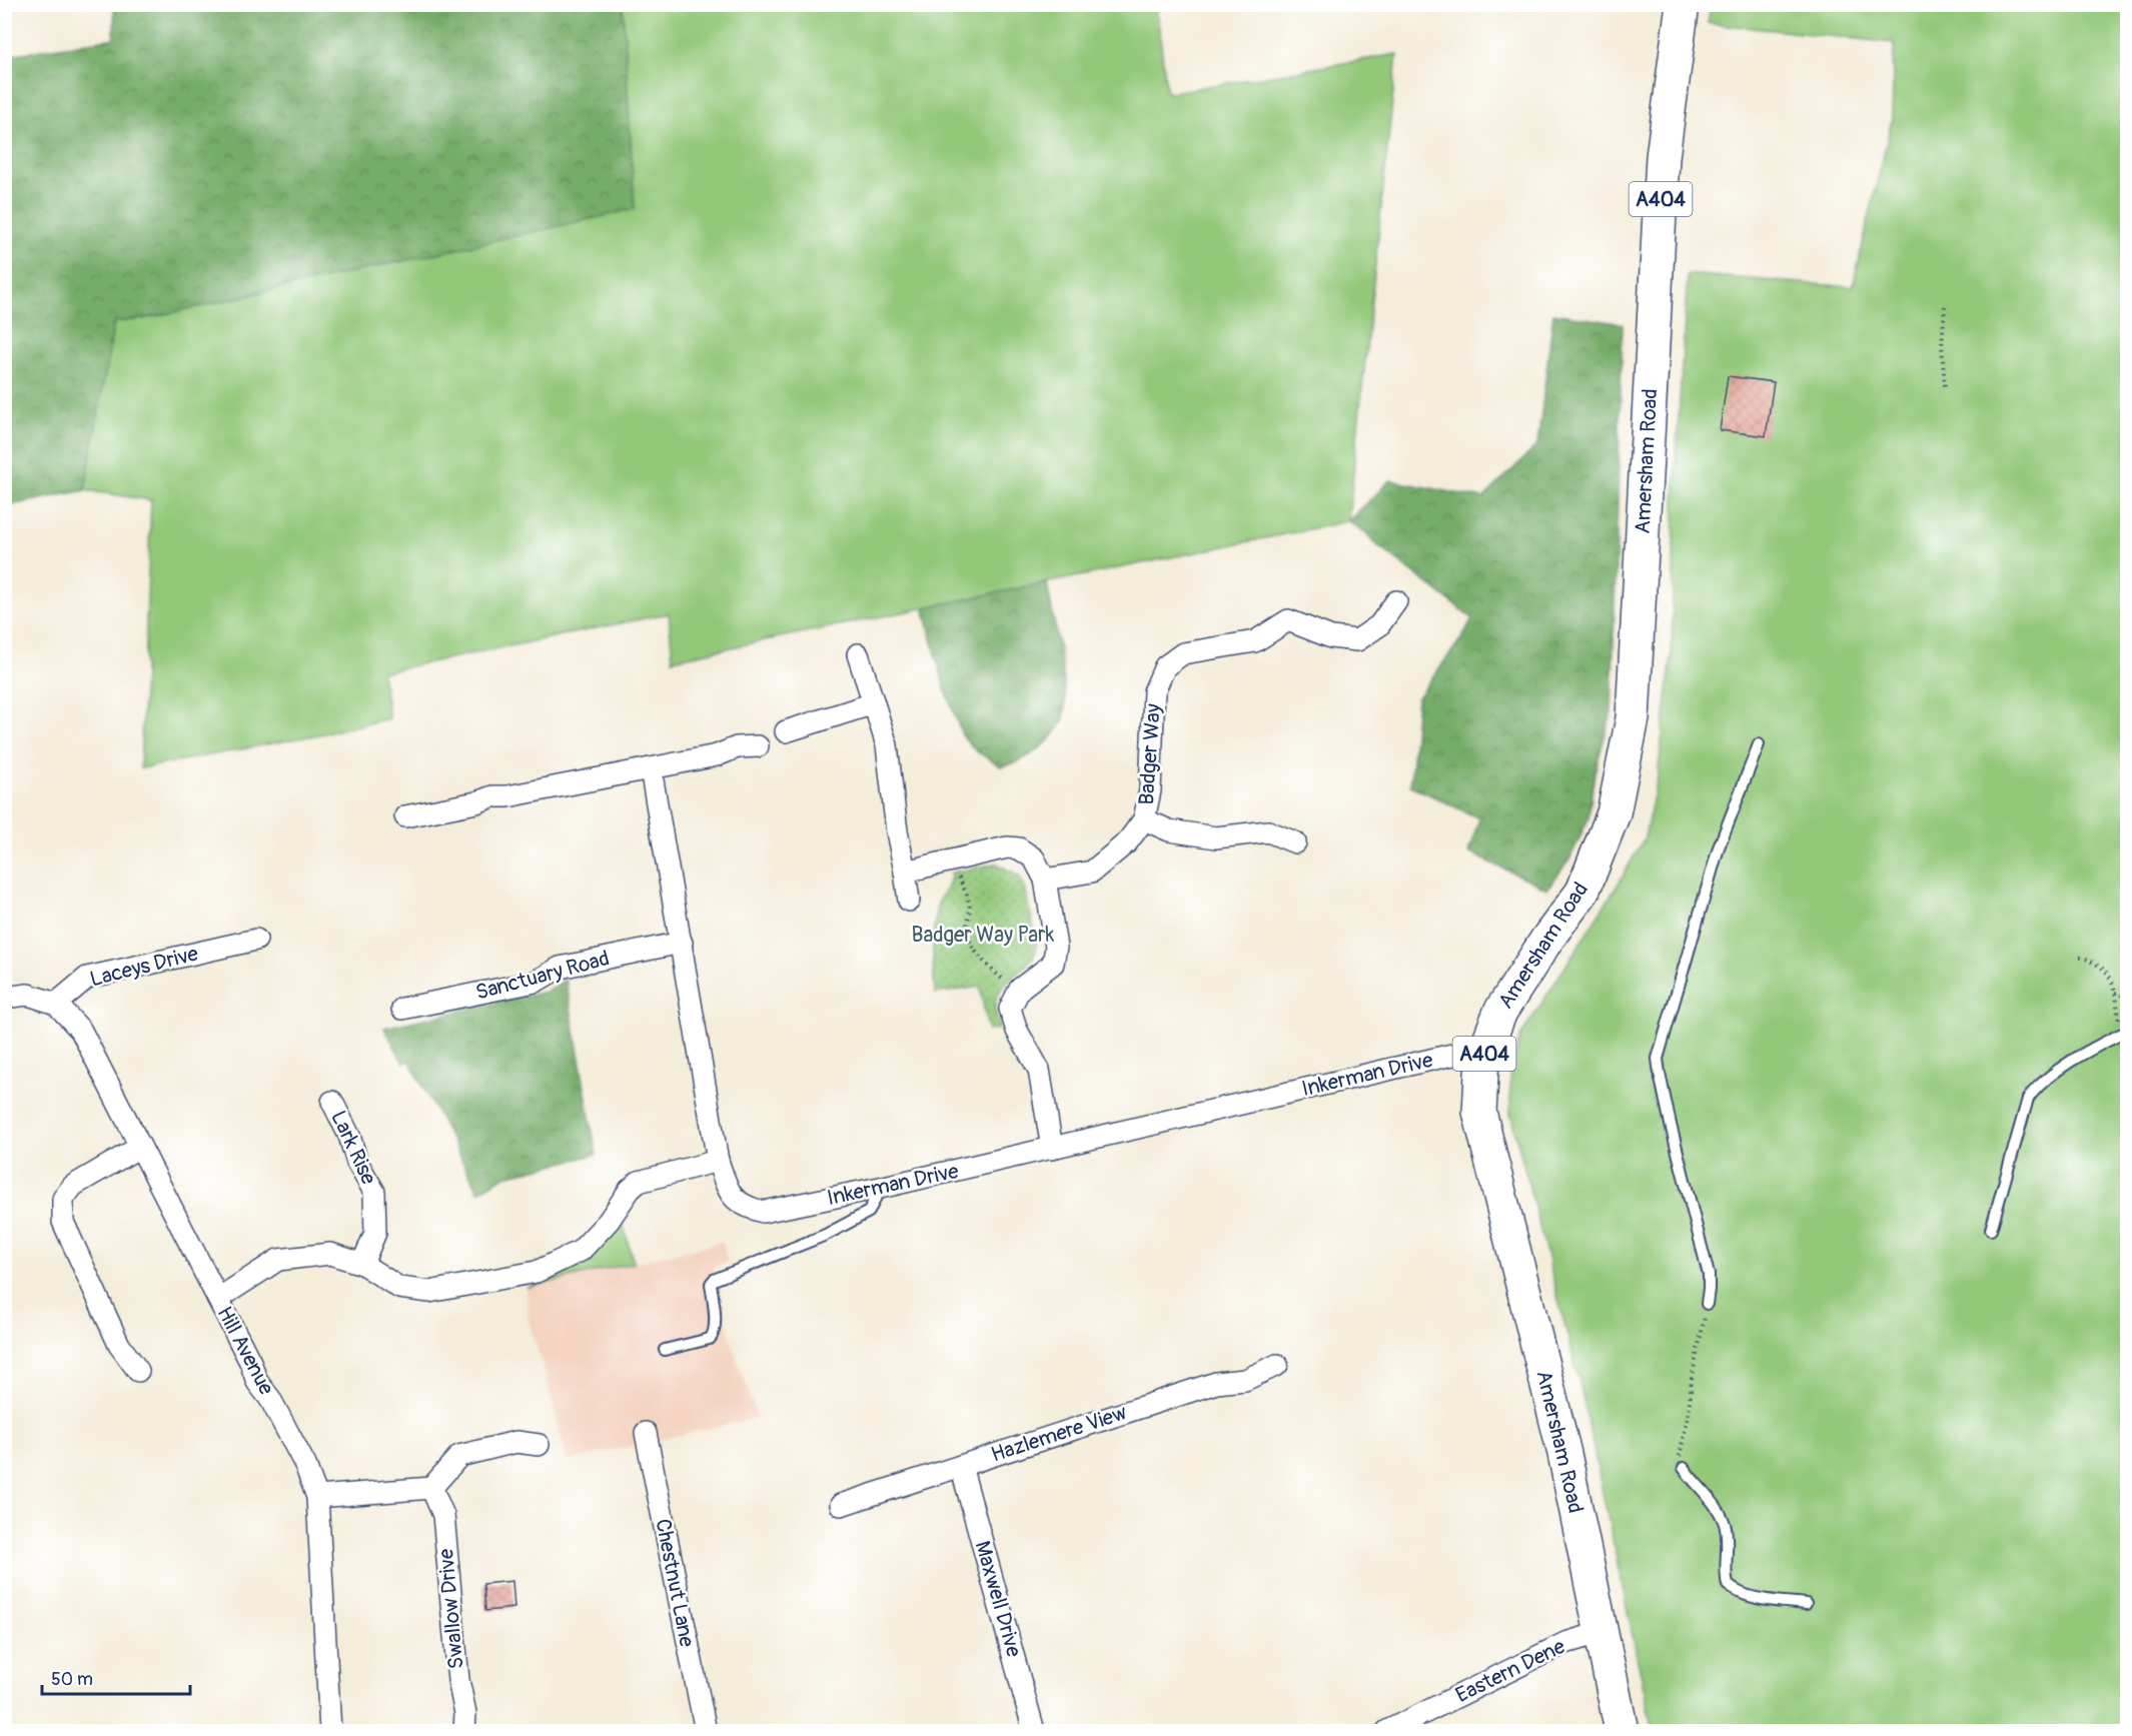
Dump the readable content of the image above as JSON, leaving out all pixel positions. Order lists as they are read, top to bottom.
{
  "streets": {
    "main road": ["A404", "Amersham Road"],
    "street": [
      "Badger Way",
      "Laceys Drive",
      "Sanctuary Road",
      "Inkerman Drive",
      "Lark Rise",
      "Hill Avenue",
      "Hazlemere View",
      "Chestnut Lane",
      "Maxwell Drive",
      "Swallow Drive",
      "Eastern Dene"
    ]
  },
  "crossings": [
    ["Amersham Road", "Inkerman Drive"],
    ["Amersham Road", "Eastern Dene"],
    ["Laceys Drive", "Hill Avenue"],
    ["Sanctuary Road", "Inkerman Drive"],
    ["Hazlemere View", "Maxwell Drive"]
  ],
  "parks": ["Badger Way Park"],
  "scale_bar": "50 m"
}
